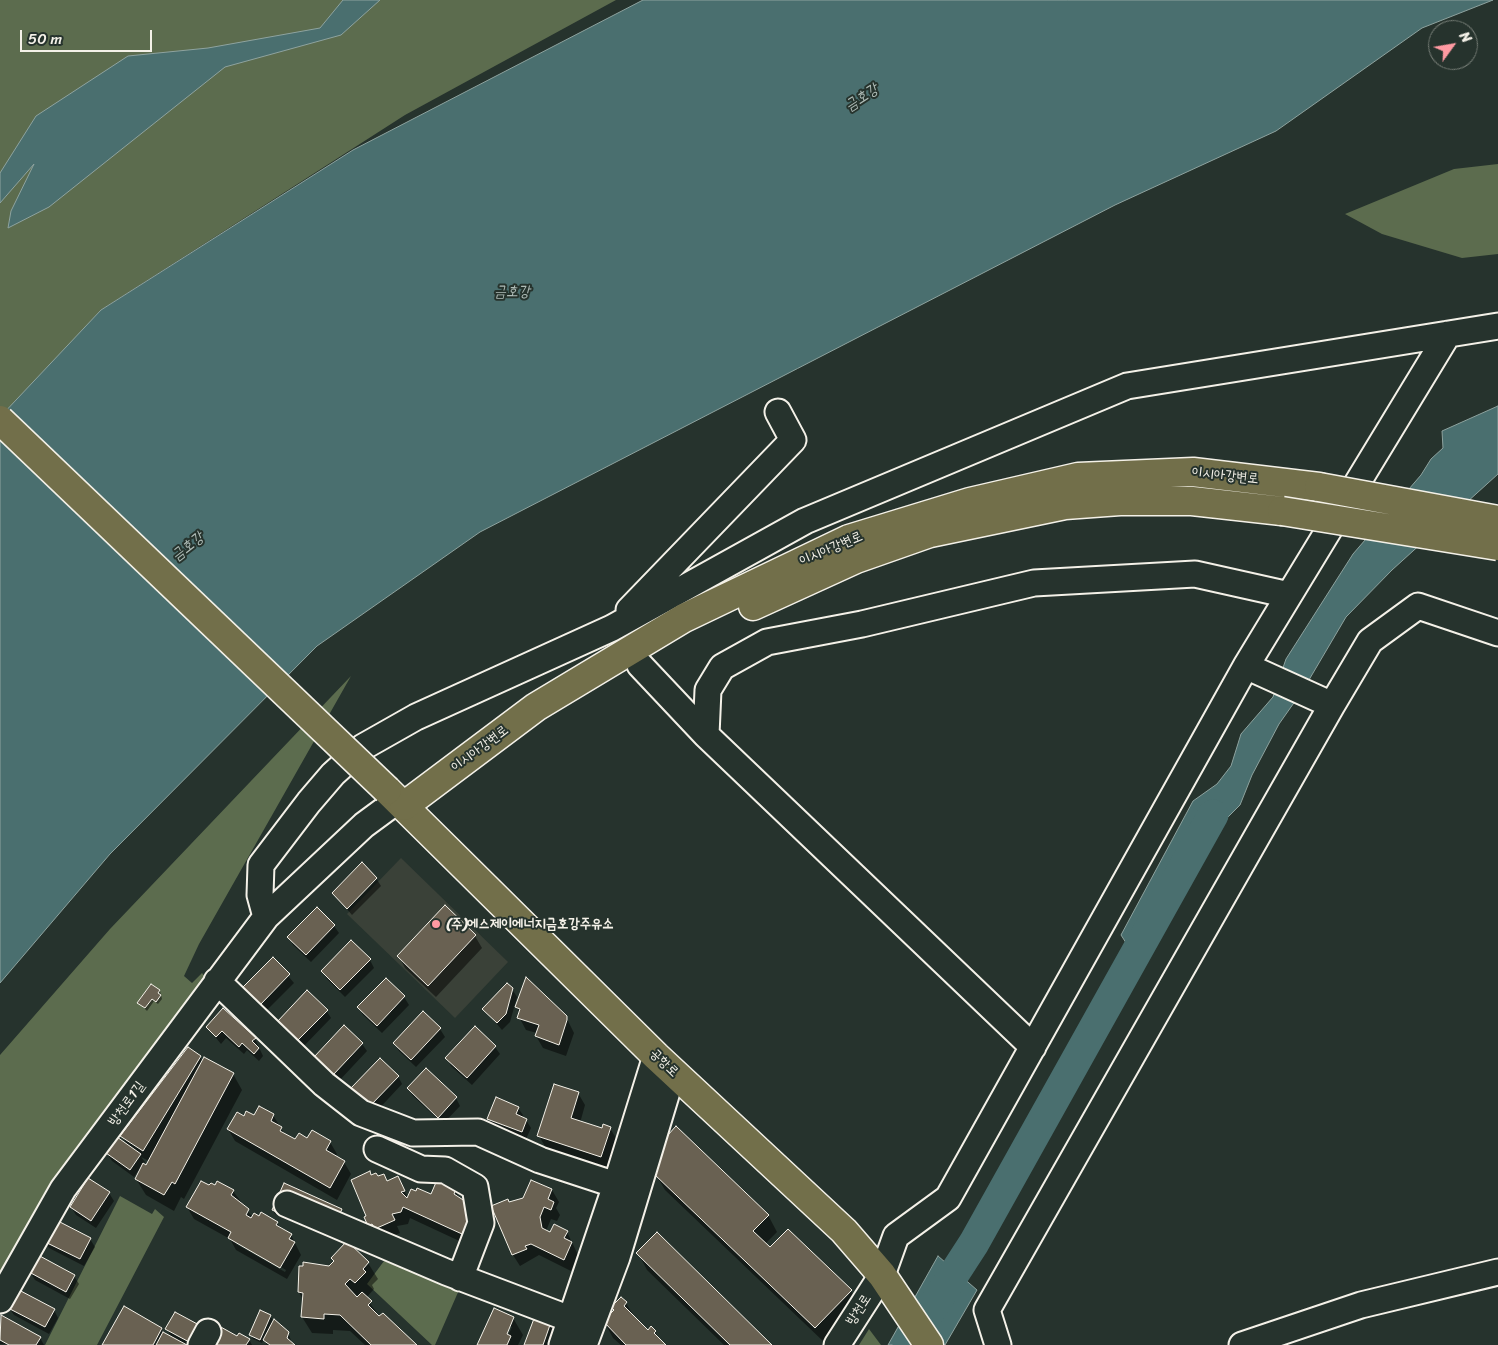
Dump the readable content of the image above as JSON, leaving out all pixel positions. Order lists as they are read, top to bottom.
{
  "streets": {
    "main road": ["이시아강변로", "공항로"],
    "street": ["방천로1길", "방천로"]
  },
  "crossings": [
    ["이시아강변로", "공항로"],
    ["이시아강변로", "방천로1길"],
    ["공항로", "방천로1길"],
    ["공항로", "방천로"]
  ],
  "water": ["금호강"],
  "places": ["(주)에스제이에너지금호강주유소"],
  "scale_bar": "50 m",
  "north": "top right"
}
